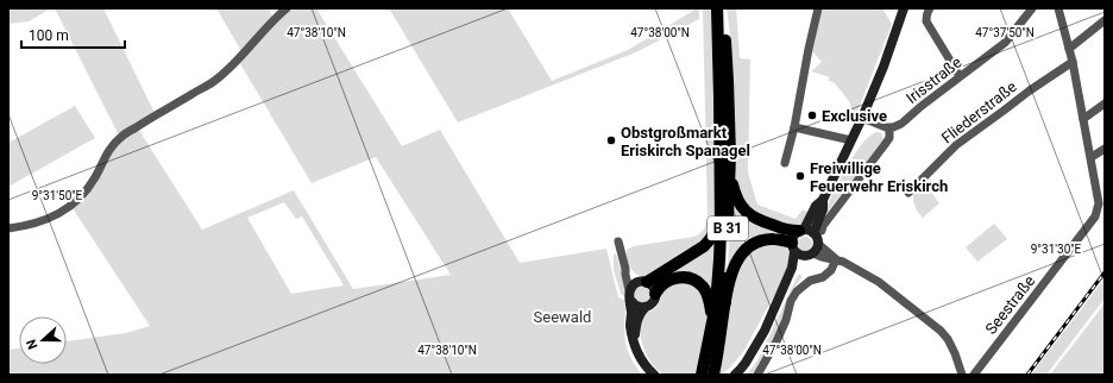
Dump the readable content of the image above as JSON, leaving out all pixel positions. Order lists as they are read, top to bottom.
{
  "streets": {
    "main road": ["B 31"],
    "street": ["Irisstraße", "Fliederstraße", "Seestraße"]
  },
  "crossings": [
    ["Fliederstraße", "Seestraße"]
  ],
  "parks": ["Seewald"],
  "places": ["Exclusive", "Obstgroßmarkt Eriskirch Spanagel", "Freiwillige Feuerwehr Eriskirch"],
  "scale_bar": "100 m",
  "north": "left",
  "coordinates": [
    "47°38'10\"N",
    "47°38'00\"N",
    "47°37'50\"N",
    "9°31'50\"E",
    "9°31'30\"E"
  ]
}
